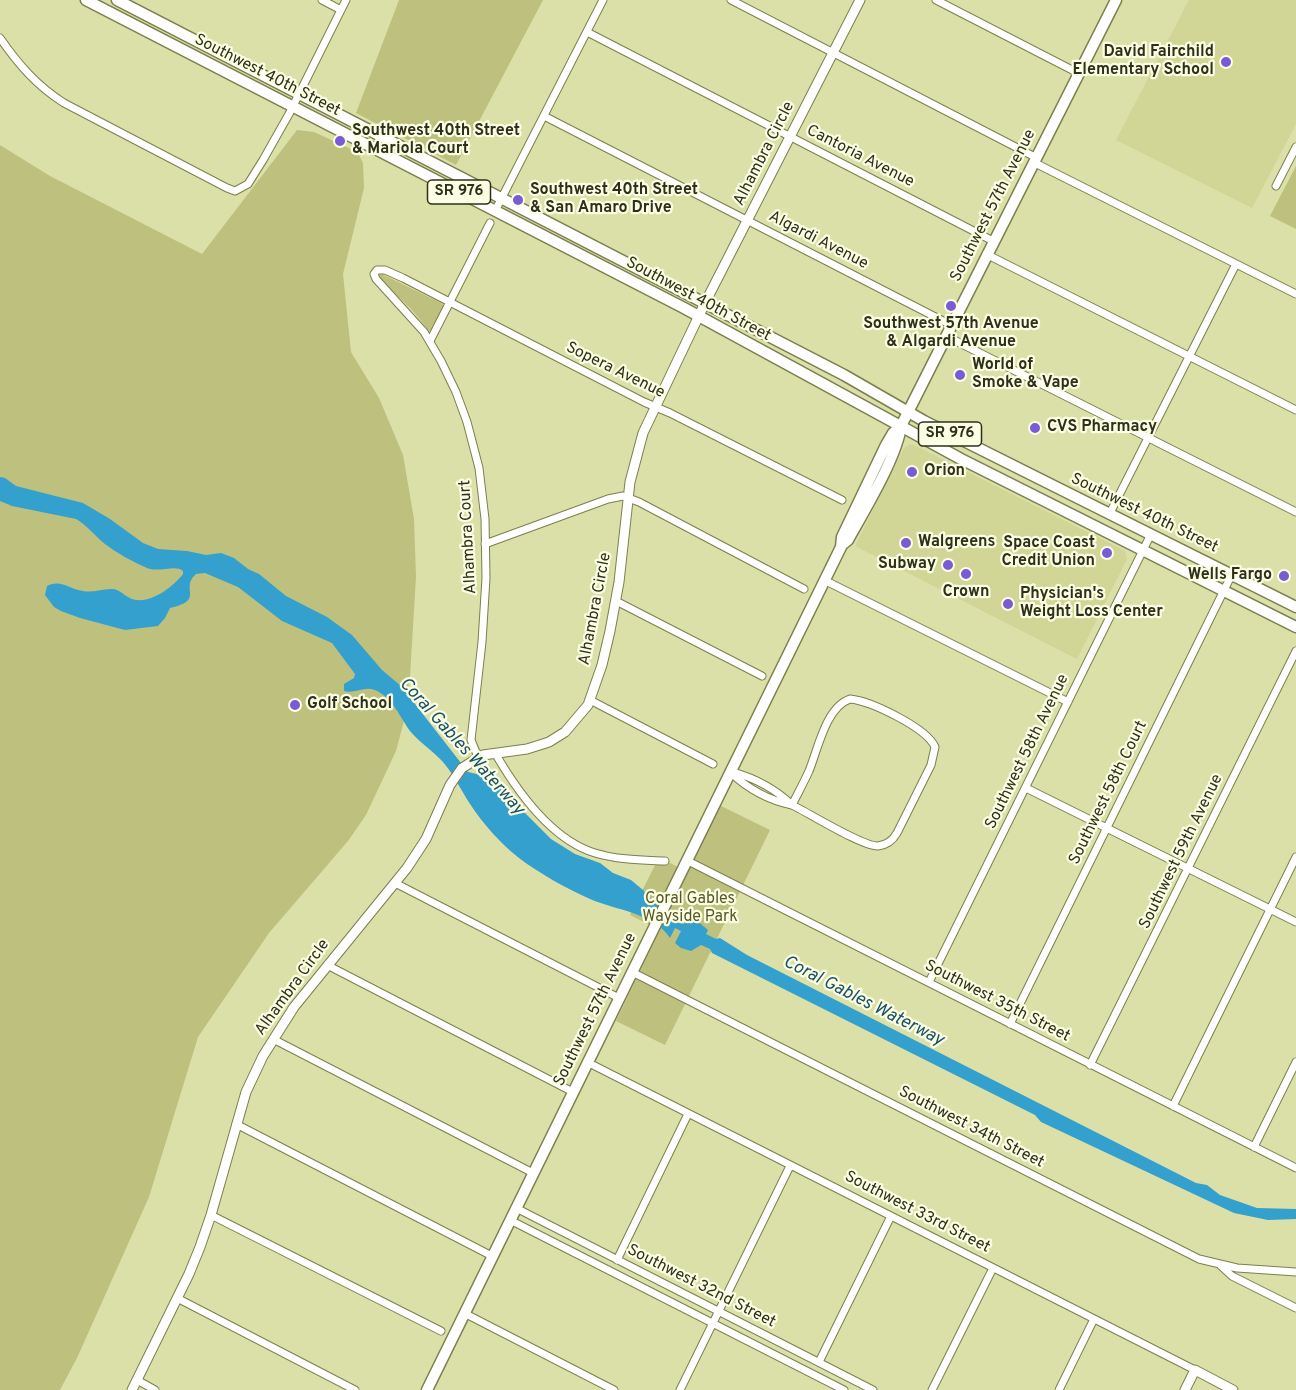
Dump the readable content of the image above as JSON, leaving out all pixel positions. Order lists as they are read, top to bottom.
{
  "streets": {
    "main road": ["Southwest 40th Street", "SR 976", "Southwest 57th Avenue"],
    "street": [
      "Alhambra Circle",
      "Cantoria Avenue",
      "Algardi Avenue",
      "Sopera Avenue",
      "Alhambra Court",
      "Southwest 58th Avenue",
      "Southwest 58th Court",
      "Southwest 59th Avenue",
      "Southwest 35th Street",
      "Southwest 34th Street",
      "Southwest 33rd Street",
      "Southwest 32nd Street"
    ]
  },
  "crossings": [
    ["Southwest 40th Street", "Alhambra Circle"],
    ["Southwest 40th Street", "Southwest 57th Avenue"],
    ["Southwest 40th Street", "Southwest 58th Avenue"],
    ["Southwest 40th Street", "Southwest 58th Court"],
    ["Alhambra Circle", "Cantoria Avenue"],
    ["Alhambra Circle", "Algardi Avenue"],
    ["Alhambra Circle", "Sopera Avenue"],
    ["Alhambra Circle", "Alhambra Court"],
    ["Cantoria Avenue", "Southwest 57th Avenue"],
    ["Southwest 57th Avenue", "Algardi Avenue"],
    ["Southwest 57th Avenue", "Southwest 35th Street"],
    ["Southwest 57th Avenue", "Southwest 34th Street"],
    ["Southwest 57th Avenue", "Southwest 33rd Street"],
    ["Southwest 57th Avenue", "Southwest 32nd Street"],
    ["Sopera Avenue", "Alhambra Court"],
    ["Southwest 58th Avenue", "Southwest 35th Street"],
    ["Southwest 58th Court", "Southwest 35th Street"],
    ["Southwest 59th Avenue", "Southwest 35th Street"]
  ],
  "water": ["Coral Gables Waterway"],
  "parks": ["Coral Gables Wayside Park"],
  "places": [
    "David Fairchild Elementary School",
    "Southwest 40th Street & Mariola Court",
    "Southwest 40th Street & San Amaro Drive",
    "Southwest 57th Avenue & Algardi Avenue",
    "World of Smoke & Vape",
    "CVS Pharmacy",
    "Orion",
    "Walgreens",
    "Space Coast Credit Union",
    "Subway",
    "Crown",
    "Wells Fargo",
    "Physician's Weight Loss Center",
    "Golf School"
  ]
}
